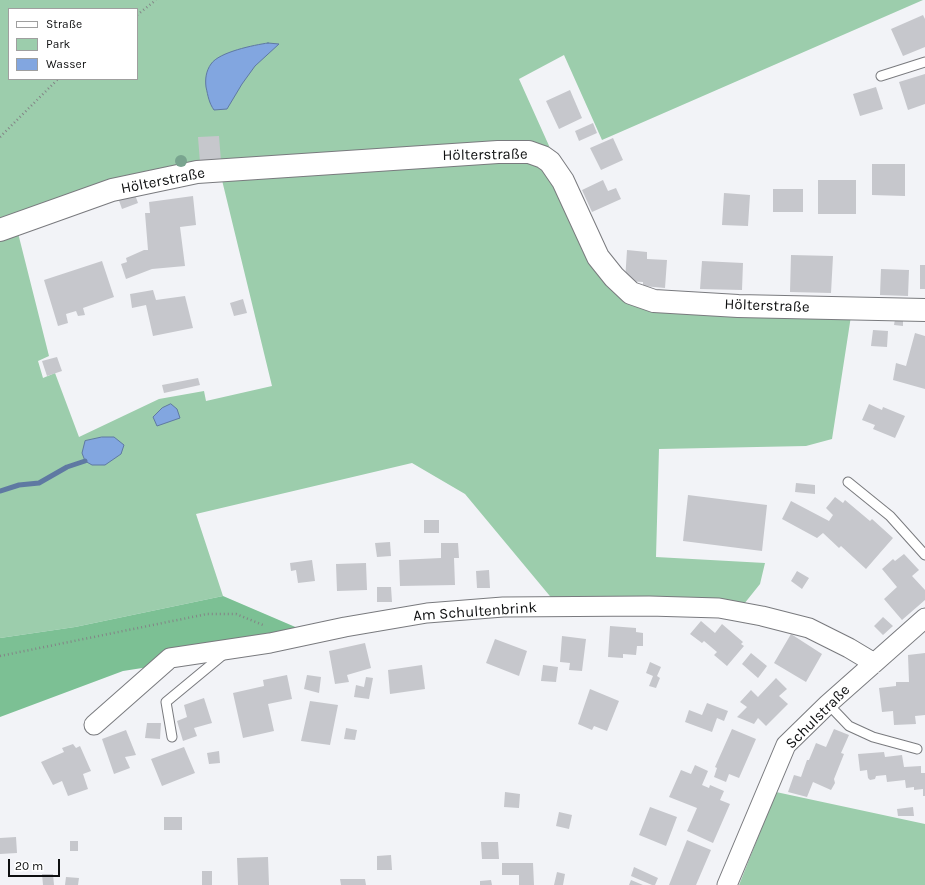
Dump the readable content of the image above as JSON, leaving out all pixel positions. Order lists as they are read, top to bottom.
{
  "streets": {
    "street": ["Hölterstraße", "Am Schultenbrink", "Schulstraße"]
  },
  "crossings": [
    ["Am Schultenbrink", "Schulstraße"]
  ],
  "legend": ["Straße", "Park", "Wasser"],
  "scale_bar": "20 m"
}
